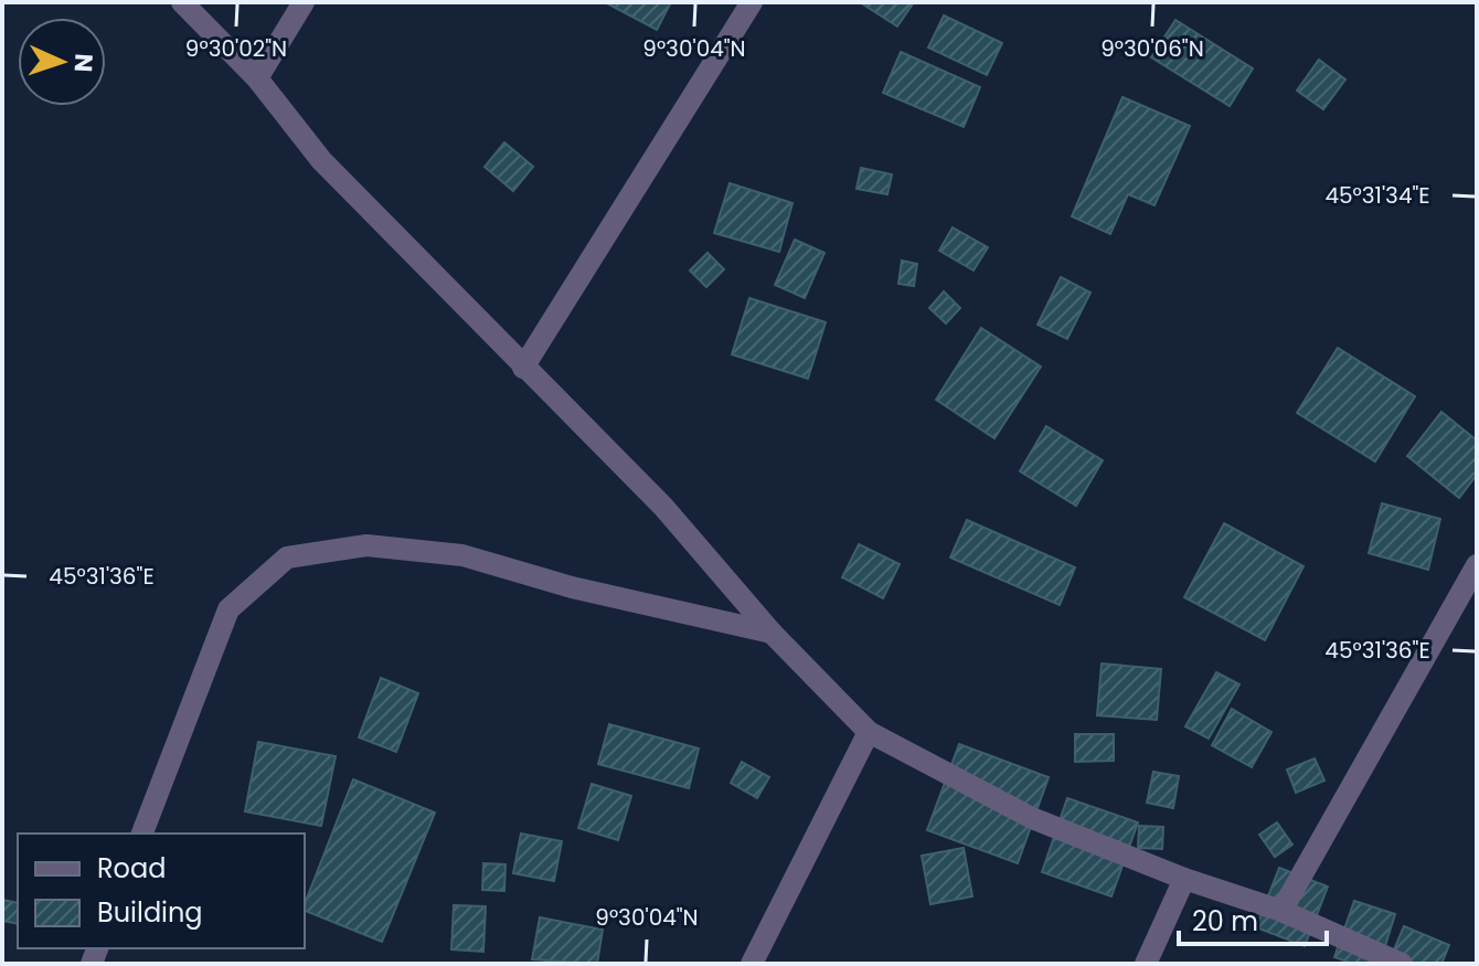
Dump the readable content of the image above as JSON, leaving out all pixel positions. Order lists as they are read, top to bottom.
{
  "legend": ["Road", "Building"],
  "scale_bar": "20 m",
  "north": "right",
  "coordinates": [
    "9°30'02\"N",
    "9°30'04\"N",
    "9°30'06\"N",
    "45°31'34\"E",
    "45°31'36\"E"
  ]
}
